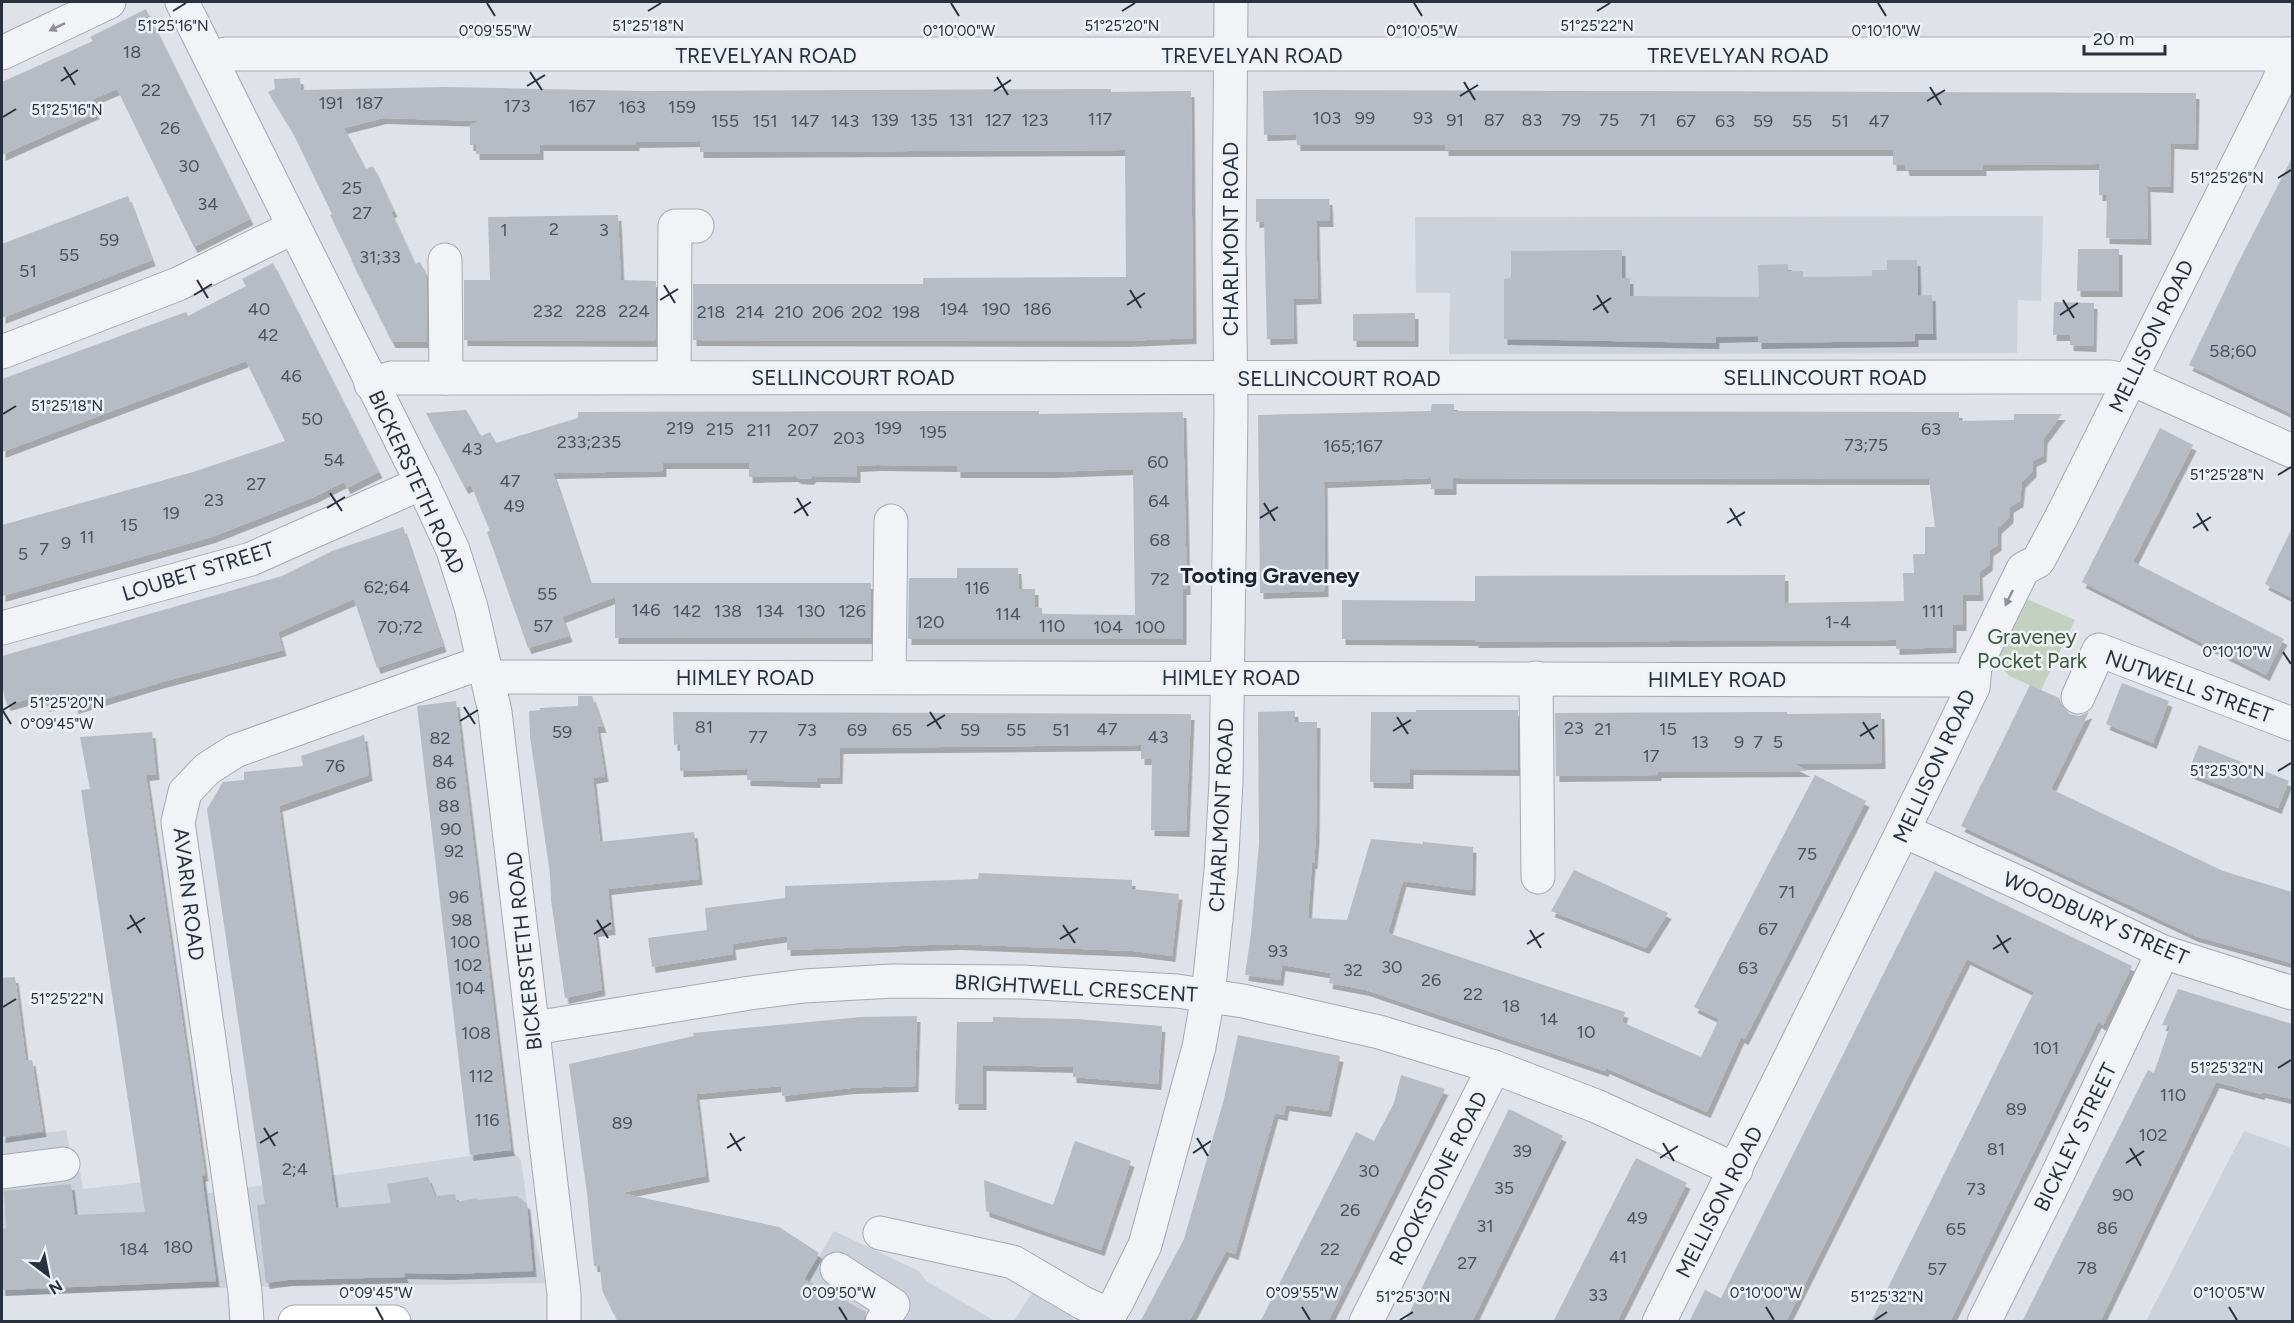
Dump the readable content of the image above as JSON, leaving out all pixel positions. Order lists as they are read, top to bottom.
{
  "streets": {
    "street": [
      "TREVELYAN ROAD",
      "CHARLMONT ROAD",
      "MELLISON ROAD",
      "SELLINCOURT ROAD",
      "BICKERSTETH ROAD",
      "LOUBET STREET",
      "HIMLEY ROAD",
      "NUTWELL STREET",
      "AVARN ROAD",
      "WOODBURY STREET",
      "BRIGHTWELL CRESCENT",
      "BICKLEY STREET",
      "ROOKSTONE ROAD"
    ]
  },
  "crossings": [
    ["TREVELYAN ROAD", "CHARLMONT ROAD"],
    ["TREVELYAN ROAD", "MELLISON ROAD"],
    ["TREVELYAN ROAD", "BICKERSTETH ROAD"],
    ["CHARLMONT ROAD", "SELLINCOURT ROAD"],
    ["CHARLMONT ROAD", "HIMLEY ROAD"],
    ["CHARLMONT ROAD", "BRIGHTWELL CRESCENT"],
    ["MELLISON ROAD", "SELLINCOURT ROAD"],
    ["MELLISON ROAD", "HIMLEY ROAD"],
    ["MELLISON ROAD", "WOODBURY STREET"],
    ["MELLISON ROAD", "BRIGHTWELL CRESCENT"],
    ["SELLINCOURT ROAD", "BICKERSTETH ROAD"],
    ["BICKERSTETH ROAD", "LOUBET STREET"],
    ["BICKERSTETH ROAD", "HIMLEY ROAD"],
    ["BICKERSTETH ROAD", "AVARN ROAD"],
    ["BICKERSTETH ROAD", "BRIGHTWELL CRESCENT"],
    ["HIMLEY ROAD", "AVARN ROAD"],
    ["WOODBURY STREET", "BICKLEY STREET"],
    ["BRIGHTWELL CRESCENT", "ROOKSTONE ROAD"]
  ],
  "districts": ["Tooting Graveney"],
  "parks": ["Graveney Pocket Park"],
  "house_numbers": [
    "18",
    "22",
    "191",
    "187",
    "173",
    "167",
    "163",
    "159",
    "103",
    "99",
    "93",
    "117",
    "139",
    "135",
    "131",
    "127",
    "123",
    "91",
    "87",
    "83",
    "79",
    "75",
    "71",
    "155",
    "151",
    "147",
    "143",
    "67",
    "63",
    "59",
    "55",
    "51",
    "47",
    "26",
    "30",
    "25",
    "34",
    "27",
    "2",
    "1",
    "3",
    "59",
    "55",
    "31;33",
    "51",
    "40",
    "194",
    "190",
    "186",
    "232",
    "228",
    "224",
    "218",
    "214",
    "210",
    "206",
    "202",
    "198",
    "42",
    "58;60",
    "46",
    "50",
    "219",
    "199",
    "215",
    "63",
    "211",
    "207",
    "195",
    "203",
    "233;235",
    "73;75",
    "165;167",
    "43",
    "54",
    "60",
    "47",
    "27",
    "23",
    "64",
    "49",
    "19",
    "15",
    "11",
    "68",
    "9",
    "7",
    "5",
    "72",
    "62;64",
    "116",
    "55",
    "146",
    "142",
    "138",
    "134",
    "130",
    "126",
    "111",
    "114",
    "120",
    "1-4",
    "57",
    "110",
    "70;72",
    "104",
    "100",
    "81",
    "23",
    "47",
    "21",
    "15",
    "73",
    "69",
    "65",
    "59",
    "55",
    "51",
    "59",
    "77",
    "43",
    "82",
    "13",
    "9",
    "7",
    "5",
    "17",
    "84",
    "76",
    "86",
    "88",
    "90",
    "92",
    "75",
    "71",
    "96",
    "98",
    "67",
    "100",
    "93",
    "102",
    "30",
    "63",
    "32",
    "26",
    "104",
    "22",
    "18",
    "14",
    "10",
    "108",
    "101",
    "112",
    "110",
    "89",
    "116",
    "89",
    "102",
    "81",
    "39",
    "2;4",
    "30",
    "35",
    "73",
    "90",
    "26",
    "49",
    "31",
    "86",
    "65",
    "180",
    "184",
    "22",
    "41",
    "27",
    "78",
    "57",
    "33"
  ],
  "scale_bar": "20 m",
  "north": "bottom right",
  "coordinates": [
    "51°25'16\"N",
    "51°25'22\"N",
    "51°25'18\"N",
    "51°25'20\"N",
    "0°09'55\"W",
    "0°10'00\"W",
    "0°10'05\"W",
    "0°10'10\"W",
    "51°25'26\"N",
    "51°25'28\"N",
    "0°09'45\"W",
    "51°25'30\"N",
    "51°25'32\"N",
    "0°09'50\"W"
  ]
}
